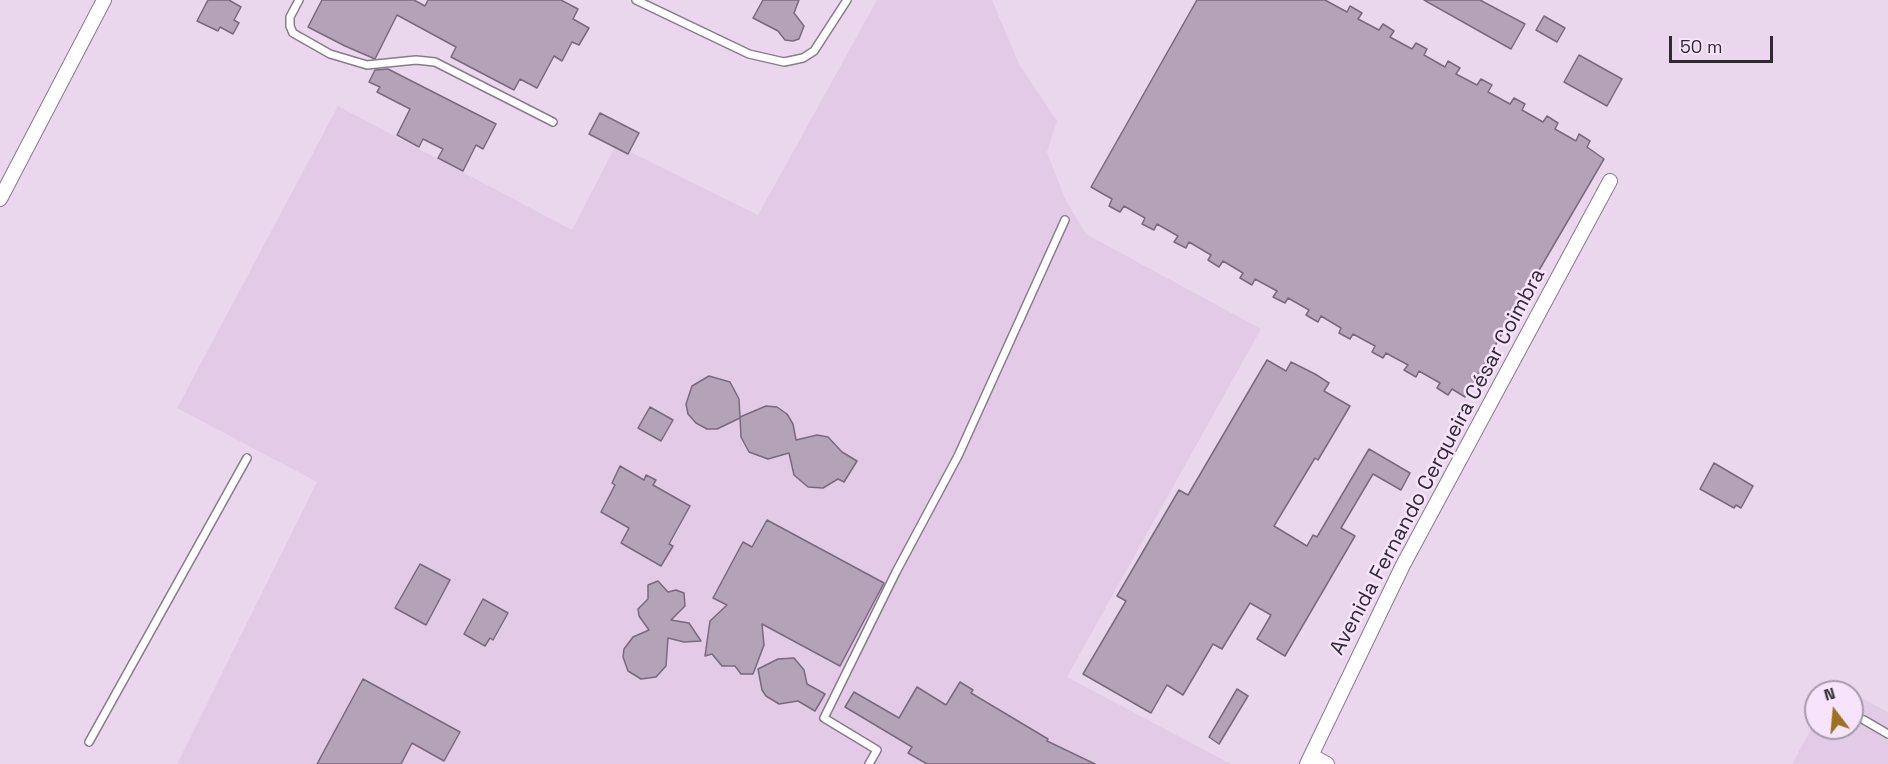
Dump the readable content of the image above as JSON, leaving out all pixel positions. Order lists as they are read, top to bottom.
{
  "streets": {
    "street": ["Avenida Fernando Cerqueira César Coimbra"]
  },
  "scale_bar": "50 m",
  "north": "top"
}
